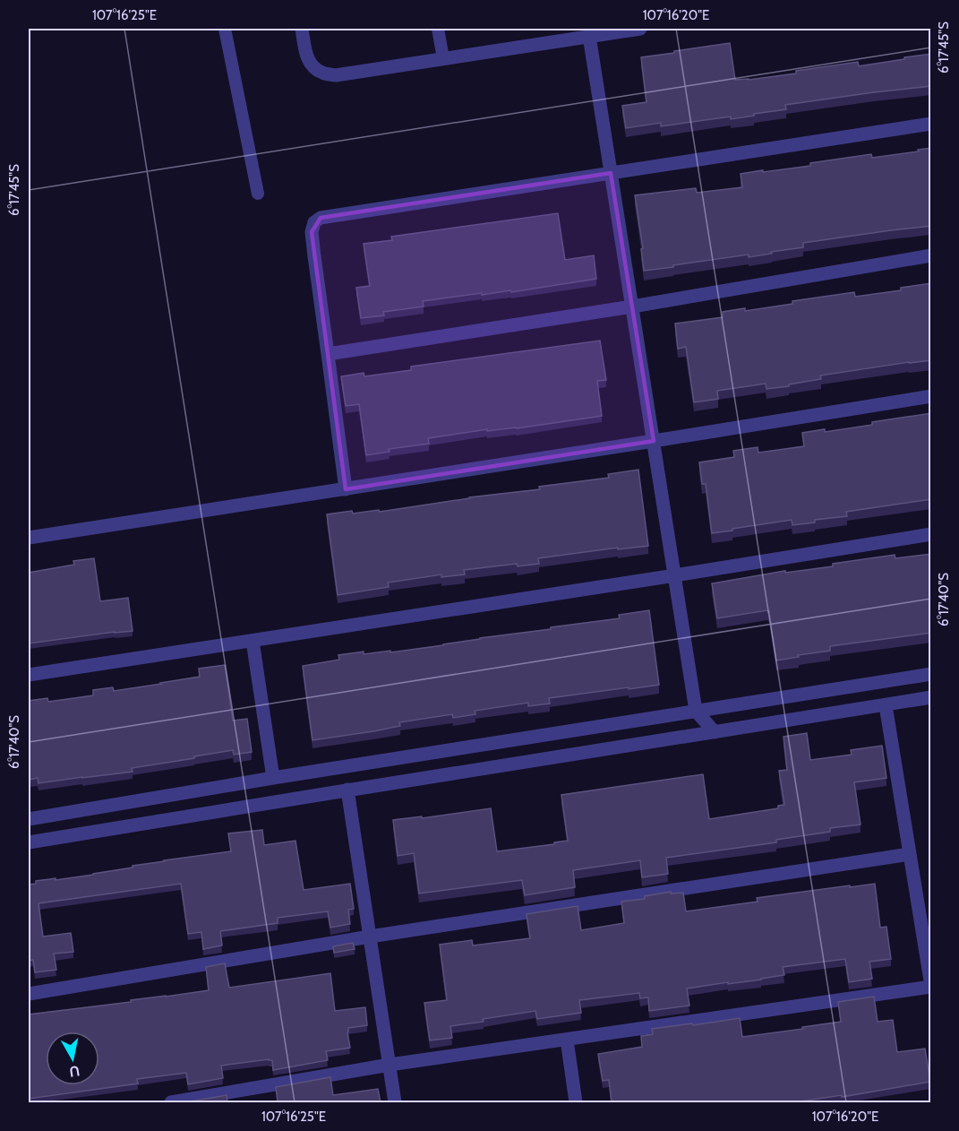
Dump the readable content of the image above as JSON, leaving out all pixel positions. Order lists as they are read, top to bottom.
{
  "north": "bottom",
  "coordinates": [
    "107°16'25\"E",
    "107°16'20\"E",
    "6°17'45\"S",
    "6°17'40\"S"
  ]
}
